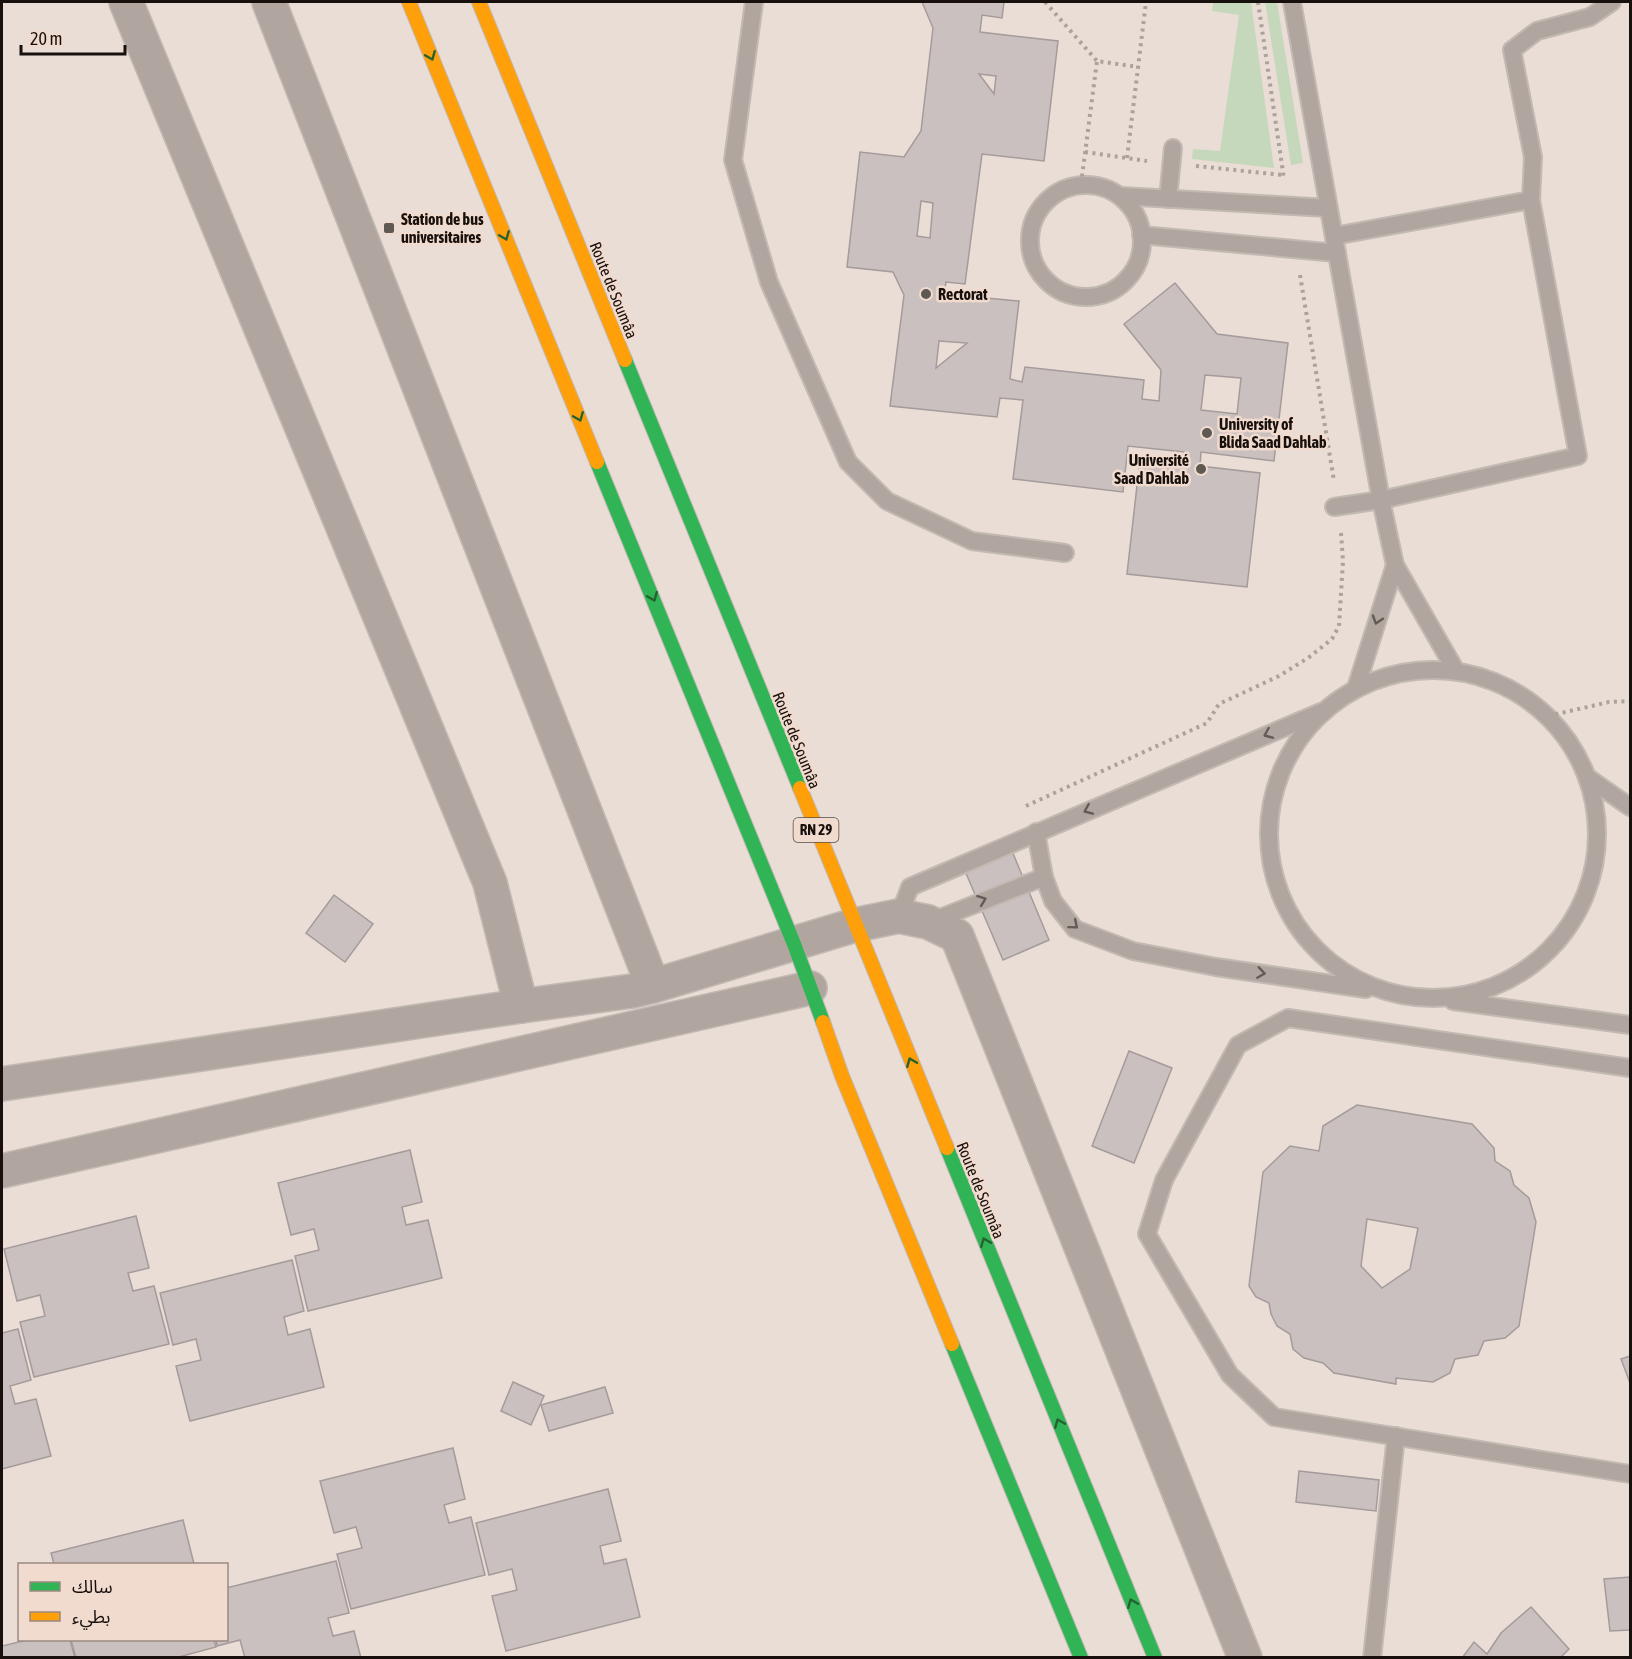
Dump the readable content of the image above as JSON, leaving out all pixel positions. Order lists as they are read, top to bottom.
{
  "streets": {
    "highway": ["Route de Soumâa", "RN 29"]
  },
  "places": {
    "transit": ["Station de bus universitaires"],
    "other": ["Rectorat", "University of Blida Saad Dahlab", "Université Saad Dahlab"]
  },
  "legend": ["سالك", "بطيء"],
  "scale_bar": "20 m"
}
